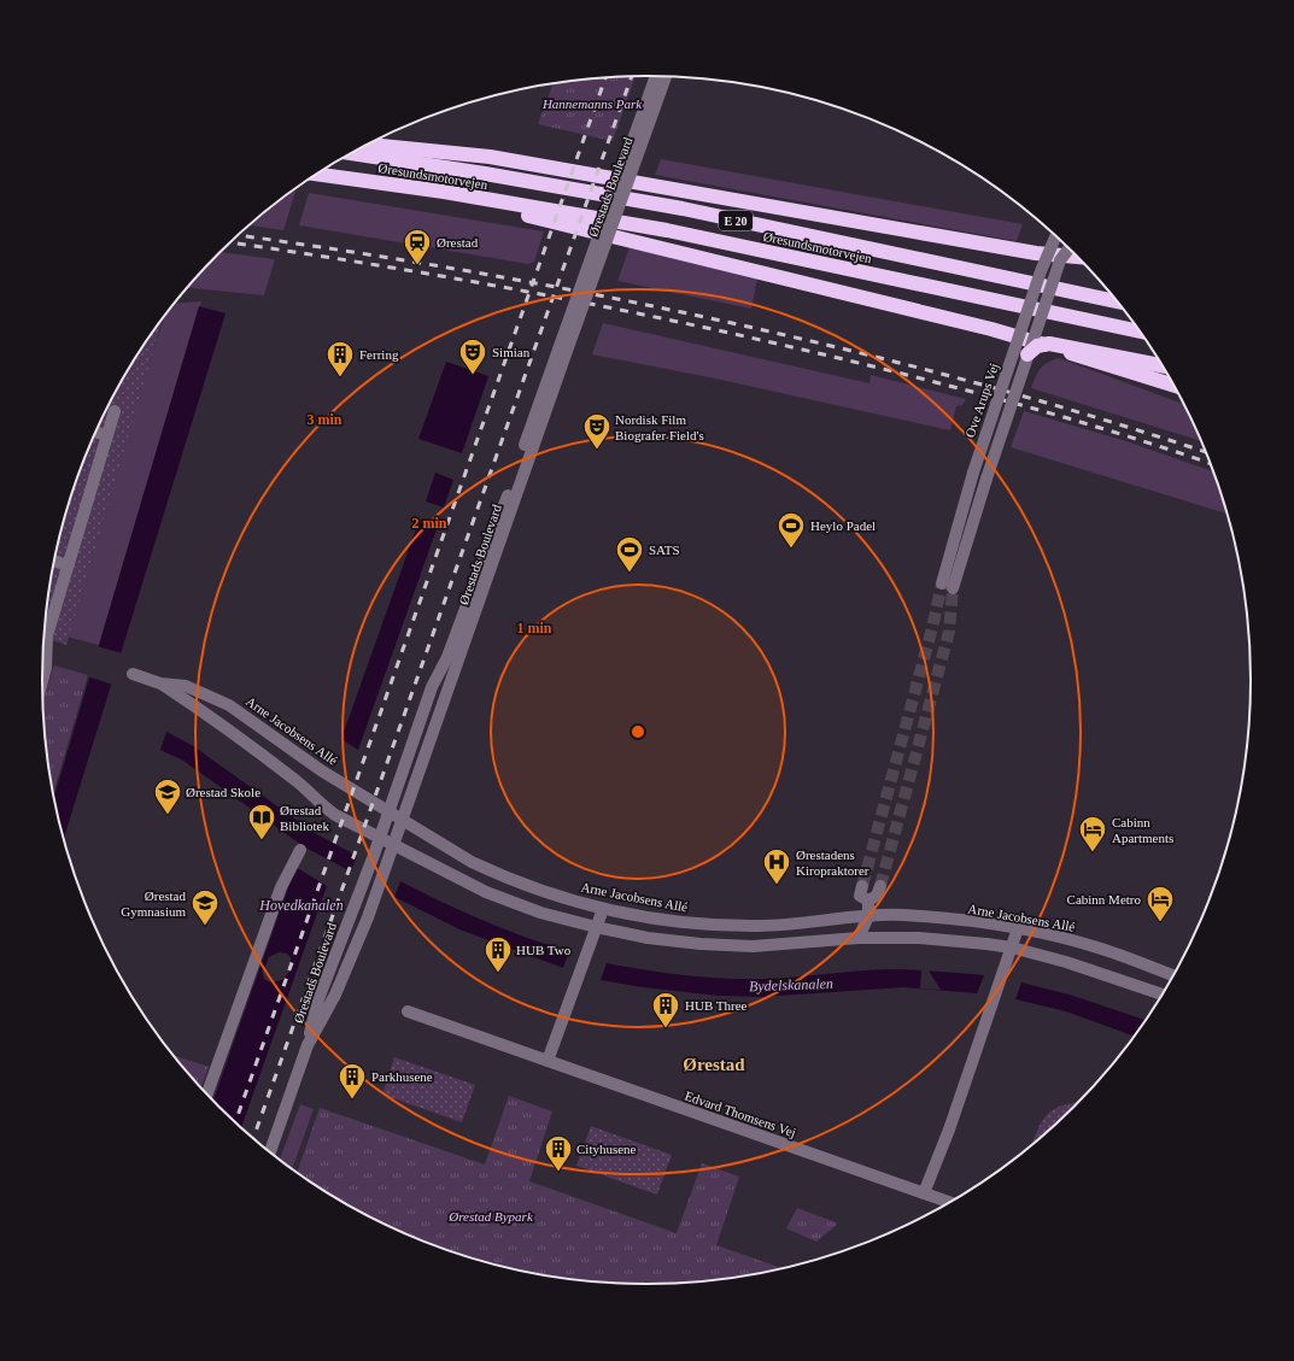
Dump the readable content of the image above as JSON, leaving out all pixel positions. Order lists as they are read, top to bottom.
{
  "streets": {
    "highway": ["Øresundsmotorvejen", "E 20"],
    "street": [
      "Ørestads Boulevard",
      "Ove Arups Vej",
      "Arne Jacobsens Allé",
      "Edvard Thomsens Vej"
    ]
  },
  "crossings": [
    ["Ørestads Boulevard", "Arne Jacobsens Allé"]
  ],
  "districts": ["Ørestad"],
  "water": ["Hovedkanalen", "Bydelskanalen"],
  "parks": ["Hannemanns Park", "Ørestad Bypark"],
  "places": {
    "station": ["Ørestad"],
    "theatre": ["Simian", "Nordisk Film Biografer Field's"],
    "building": [
      "Ferring",
      "HUB Two",
      "HUB Three",
      "Parkhusene",
      "Cityhusene"
    ],
    "sports": ["Heylo Padel", "SATS"],
    "school or university": ["Ørestad Skole", "Ørestad Gymnasium"],
    "library": ["Ørestad Bibliotek"],
    "hotel": ["Cabinn Apartments", "Cabinn Metro"],
    "hospital": ["Ørestadens Kiropraktorer"]
  },
  "rings": ["3 min", "2 min", "1 min"]
}
